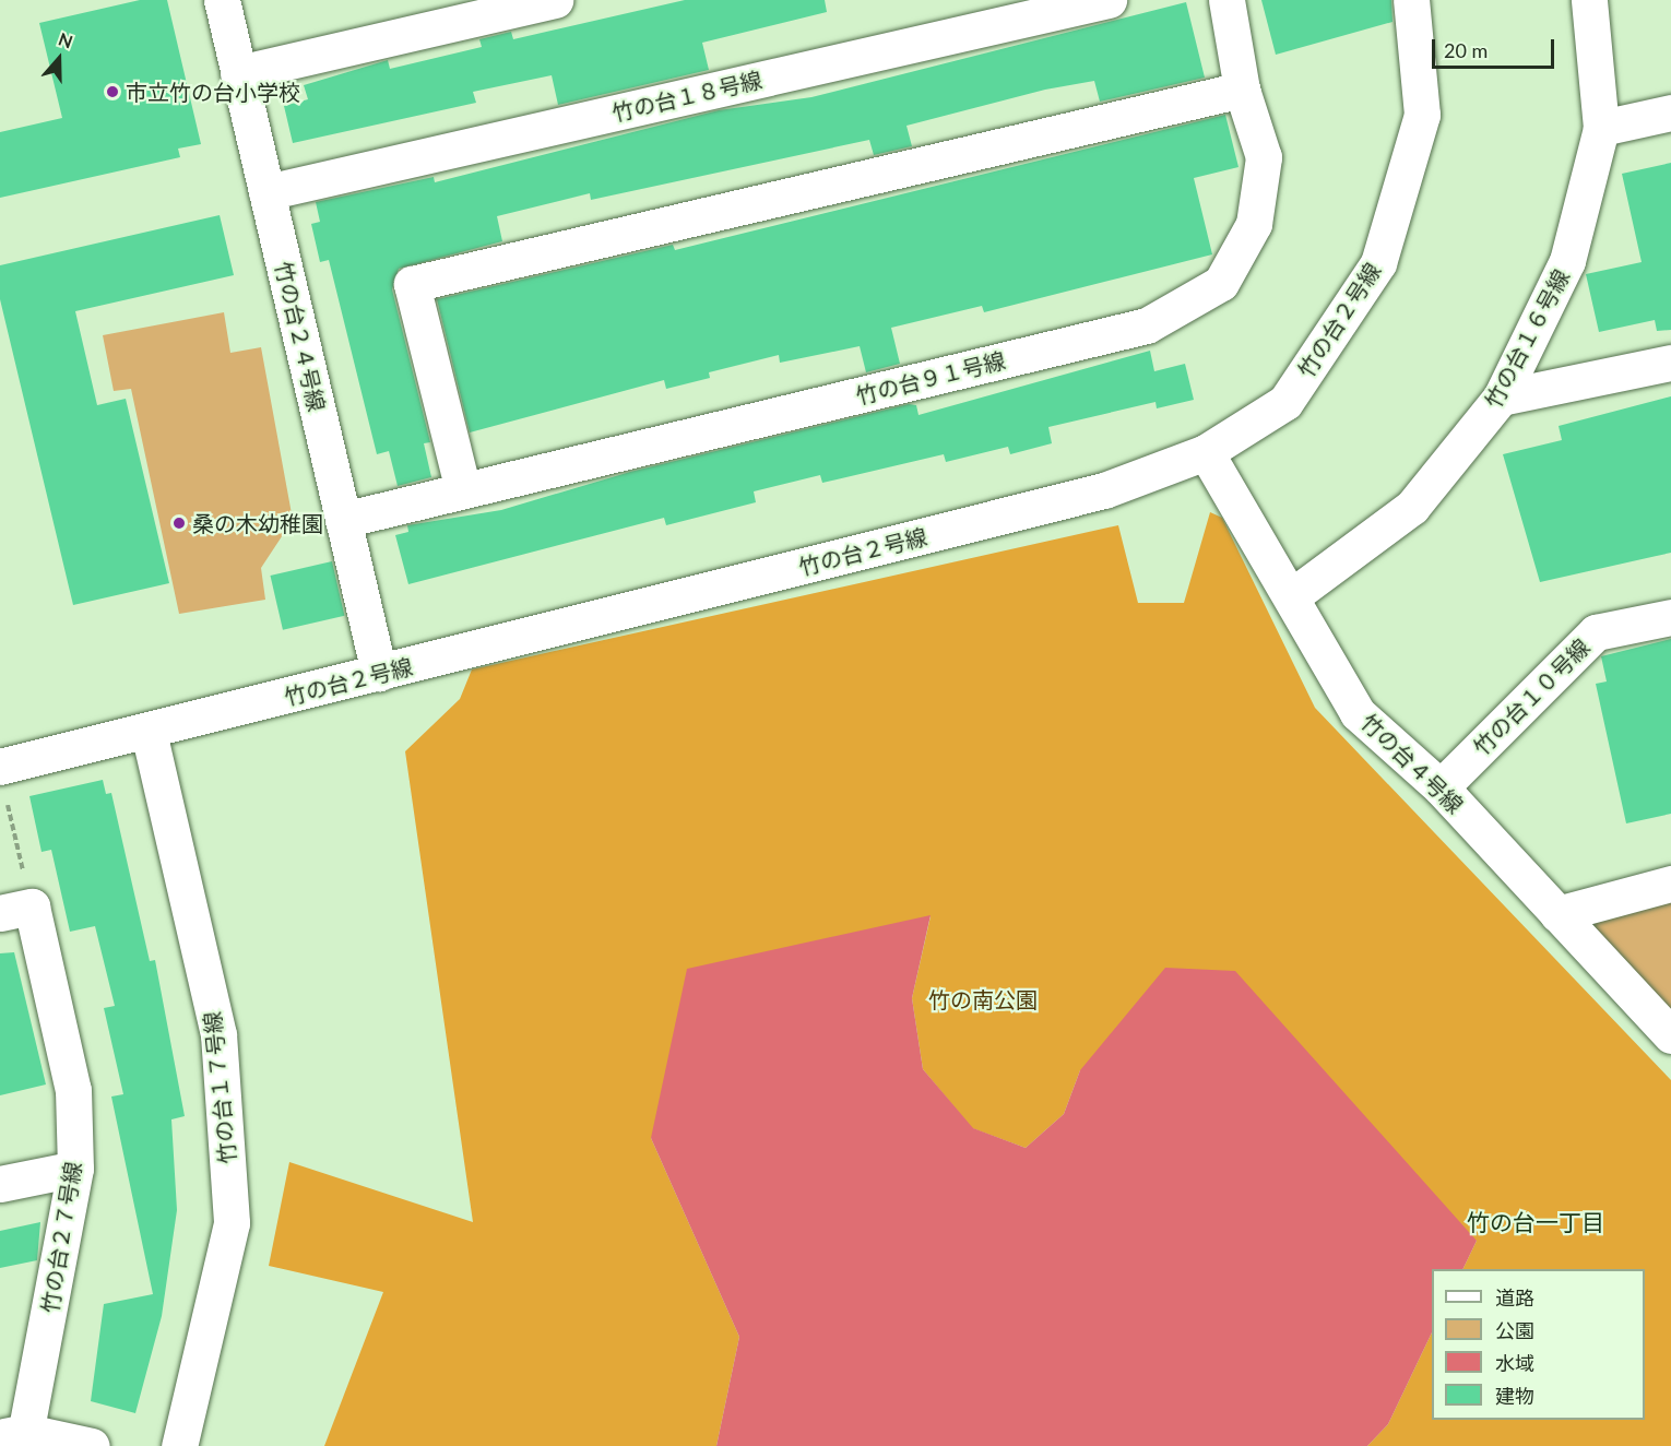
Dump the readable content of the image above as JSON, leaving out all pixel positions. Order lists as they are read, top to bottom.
{
  "streets": {
    "street": [
      "竹の台１８号線",
      "竹の台２号線",
      "竹の台２４号線",
      "竹の台１６号線",
      "竹の台９１号線",
      "竹の台１０号線",
      "竹の台４号線",
      "竹の台１７号線",
      "竹の台２７号線"
    ]
  },
  "crossings": [
    ["竹の台１８号線", "竹の台２４号線"],
    ["竹の台２号線", "竹の台２４号線"],
    ["竹の台２号線", "竹の台４号線"],
    ["竹の台２号線", "竹の台１７号線"],
    ["竹の台２４号線", "竹の台９１号線"],
    ["竹の台１６号線", "竹の台４号線"],
    ["竹の台１０号線", "竹の台４号線"]
  ],
  "districts": ["竹の台一丁目"],
  "parks": ["竹の南公園"],
  "places": ["市立竹の台小学校", "桑の木幼稚園"],
  "legend": [
    "道路",
    "公園",
    "水域",
    "建物"
  ],
  "scale_bar": "20 m",
  "north": "top"
}
